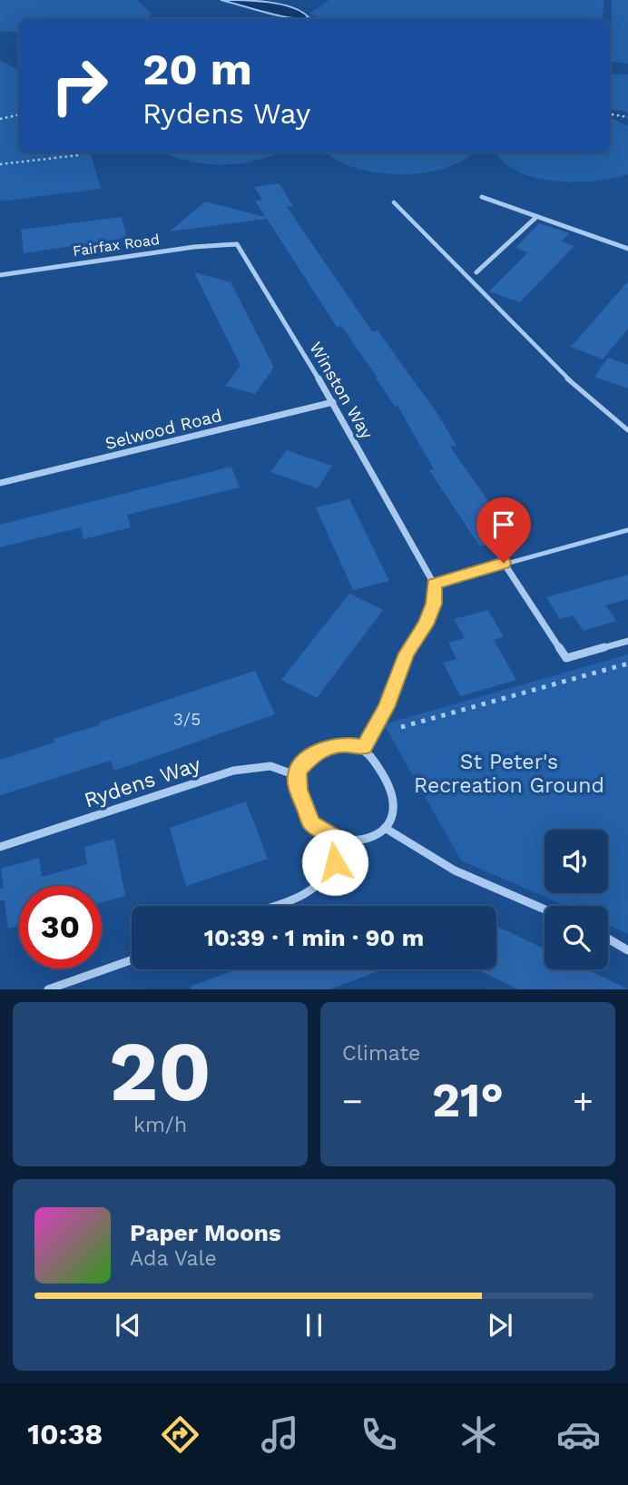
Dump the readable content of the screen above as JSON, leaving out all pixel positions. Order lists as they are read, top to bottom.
{
  "streets": {
    "street": [
      "Fairfax Road",
      "Winston Way",
      "Selwood Road",
      "Rydens Way"
    ]
  },
  "crossings": [
    ["Fairfax Road", "Winston Way"],
    ["Winston Way", "Selwood Road"]
  ],
  "parks": ["St Peter's Recreation Ground"],
  "house_numbers": ["3/5"],
  "page": {
    "turn": ["20 m", "Rydens Way"],
    "limit": "30",
    "trip": "10:39 · 1 min · 90 m",
    "tile": [
      ["20", "km/h"],
      "Climate"
    ],
    "heat": ["−", "21°", "+"],
    "song": ["Paper Moons", "Ada Vale"],
    "tabs": "10:38"
  }
}
